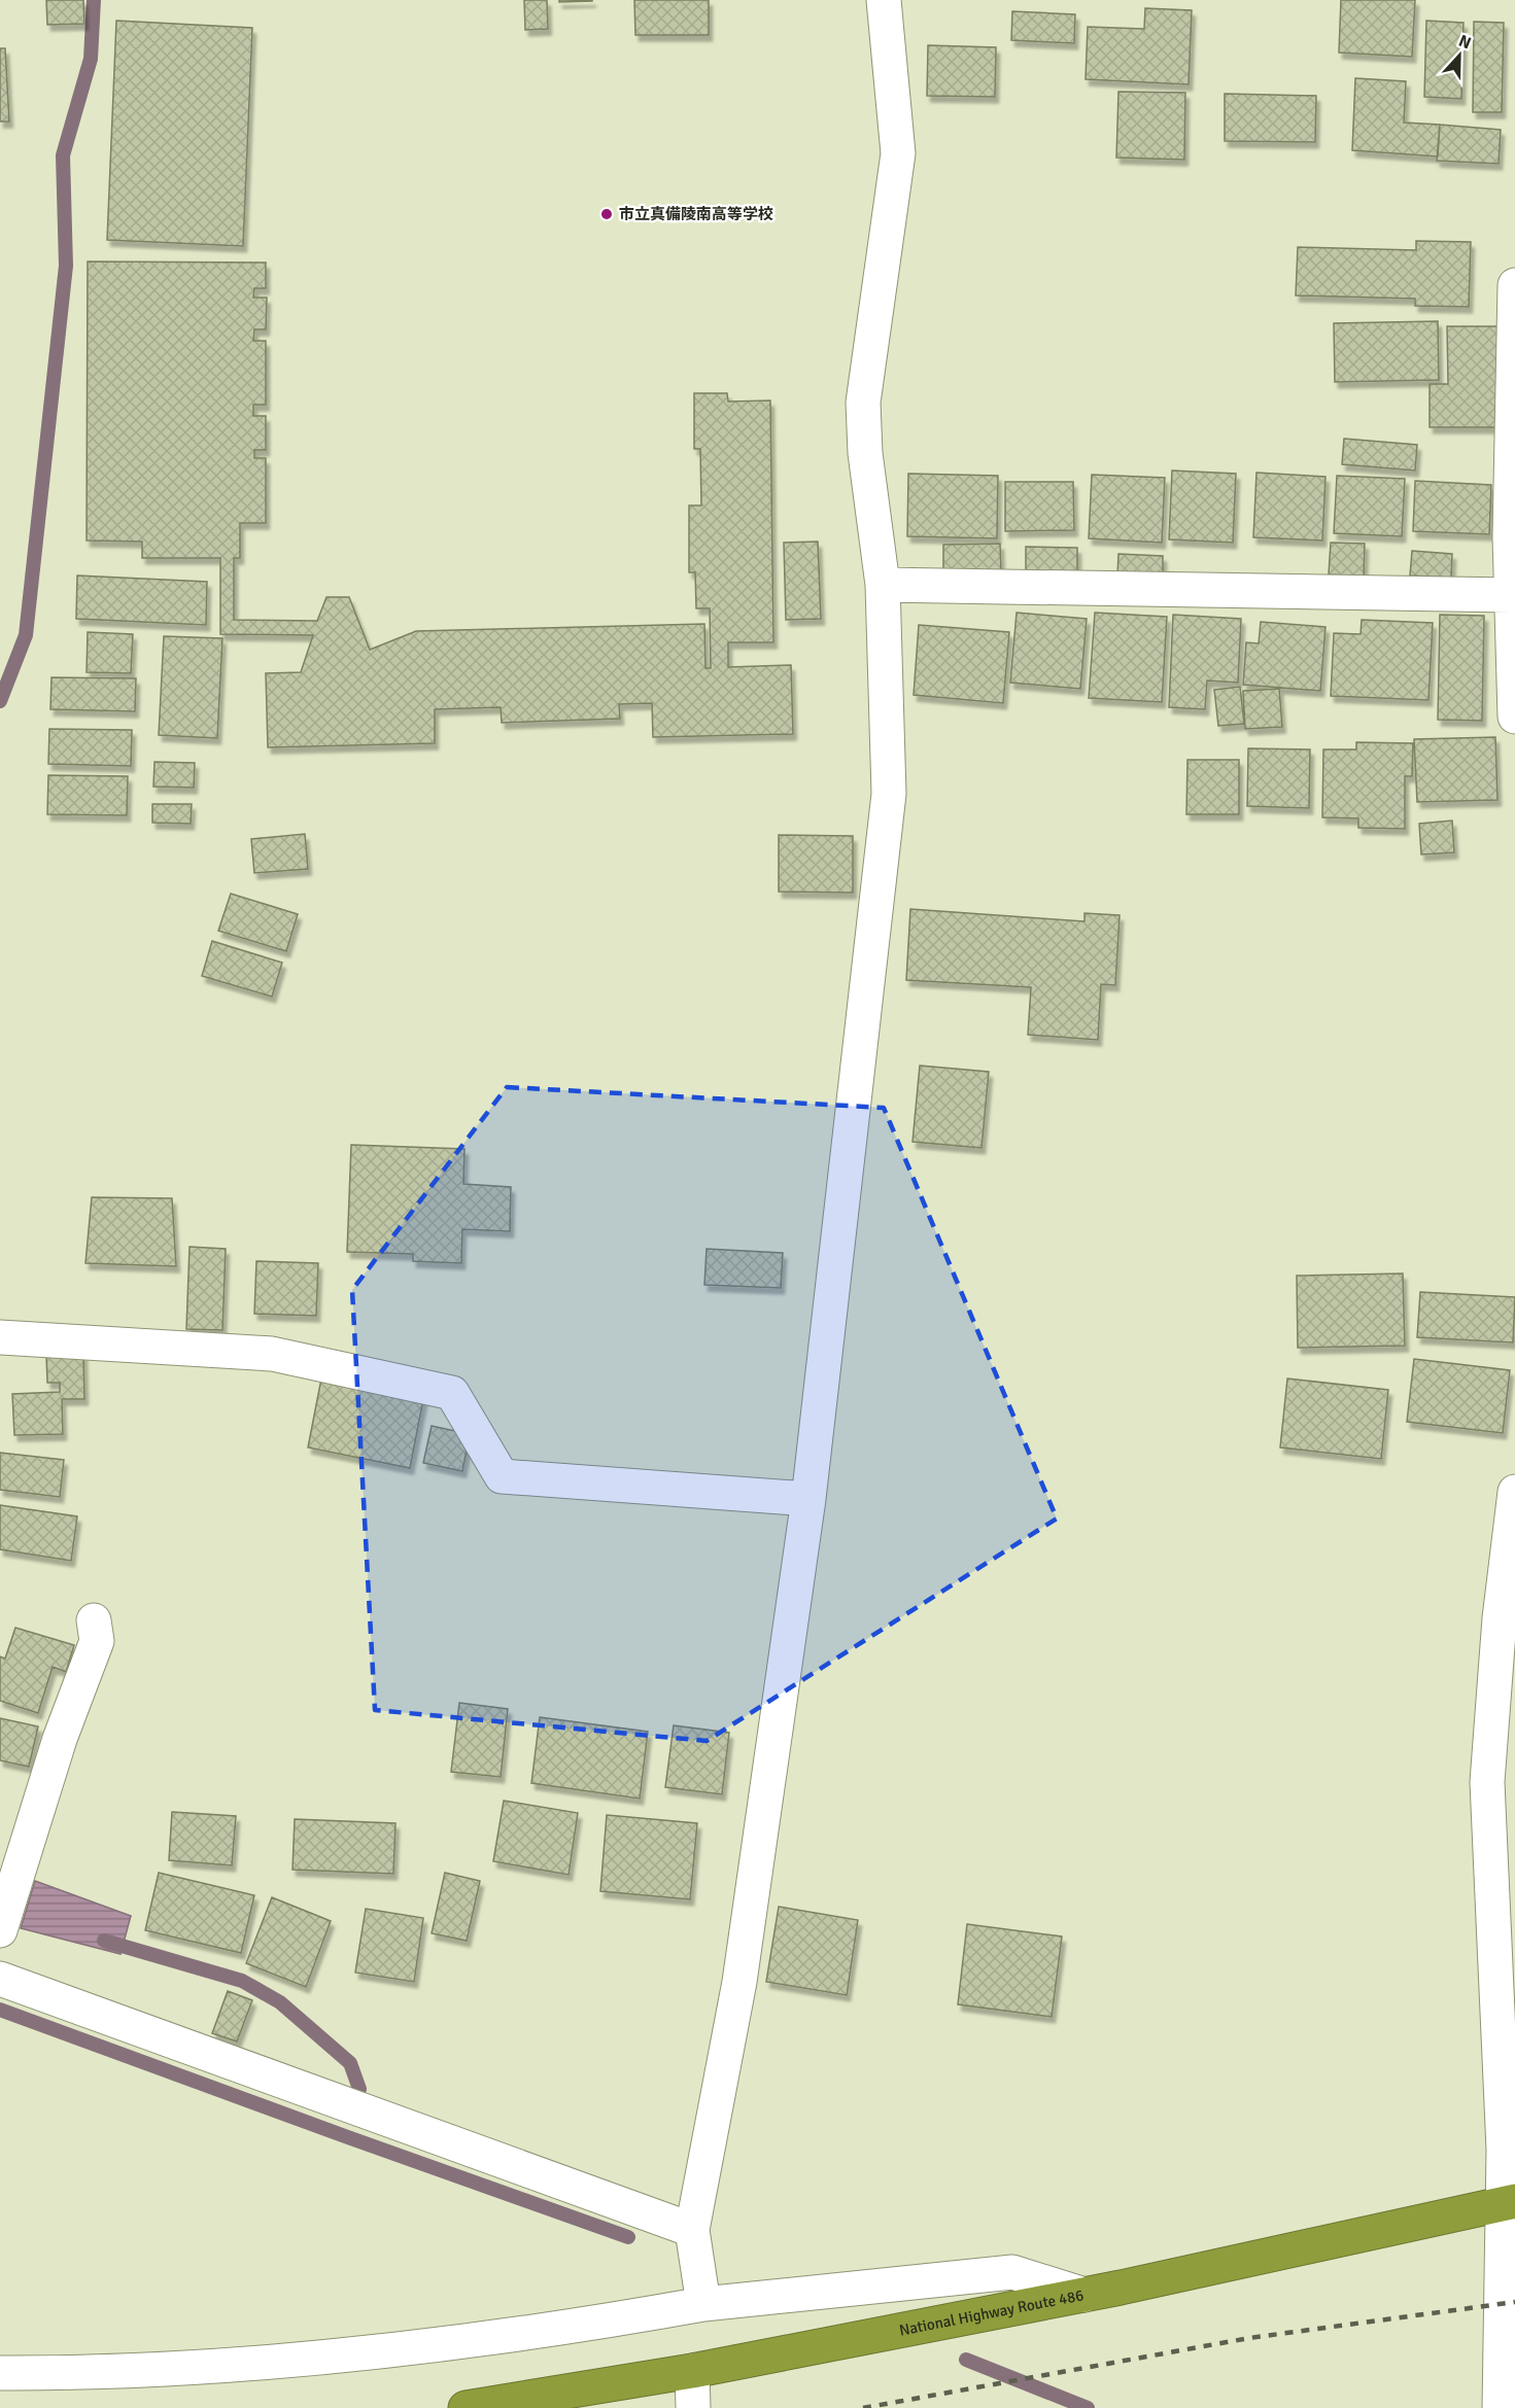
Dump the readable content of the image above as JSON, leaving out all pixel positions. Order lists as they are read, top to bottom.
{
  "streets": {
    "highway": ["National Highway Route 486"]
  },
  "places": ["市立真備陵南高等学校"],
  "north": "top"
}
